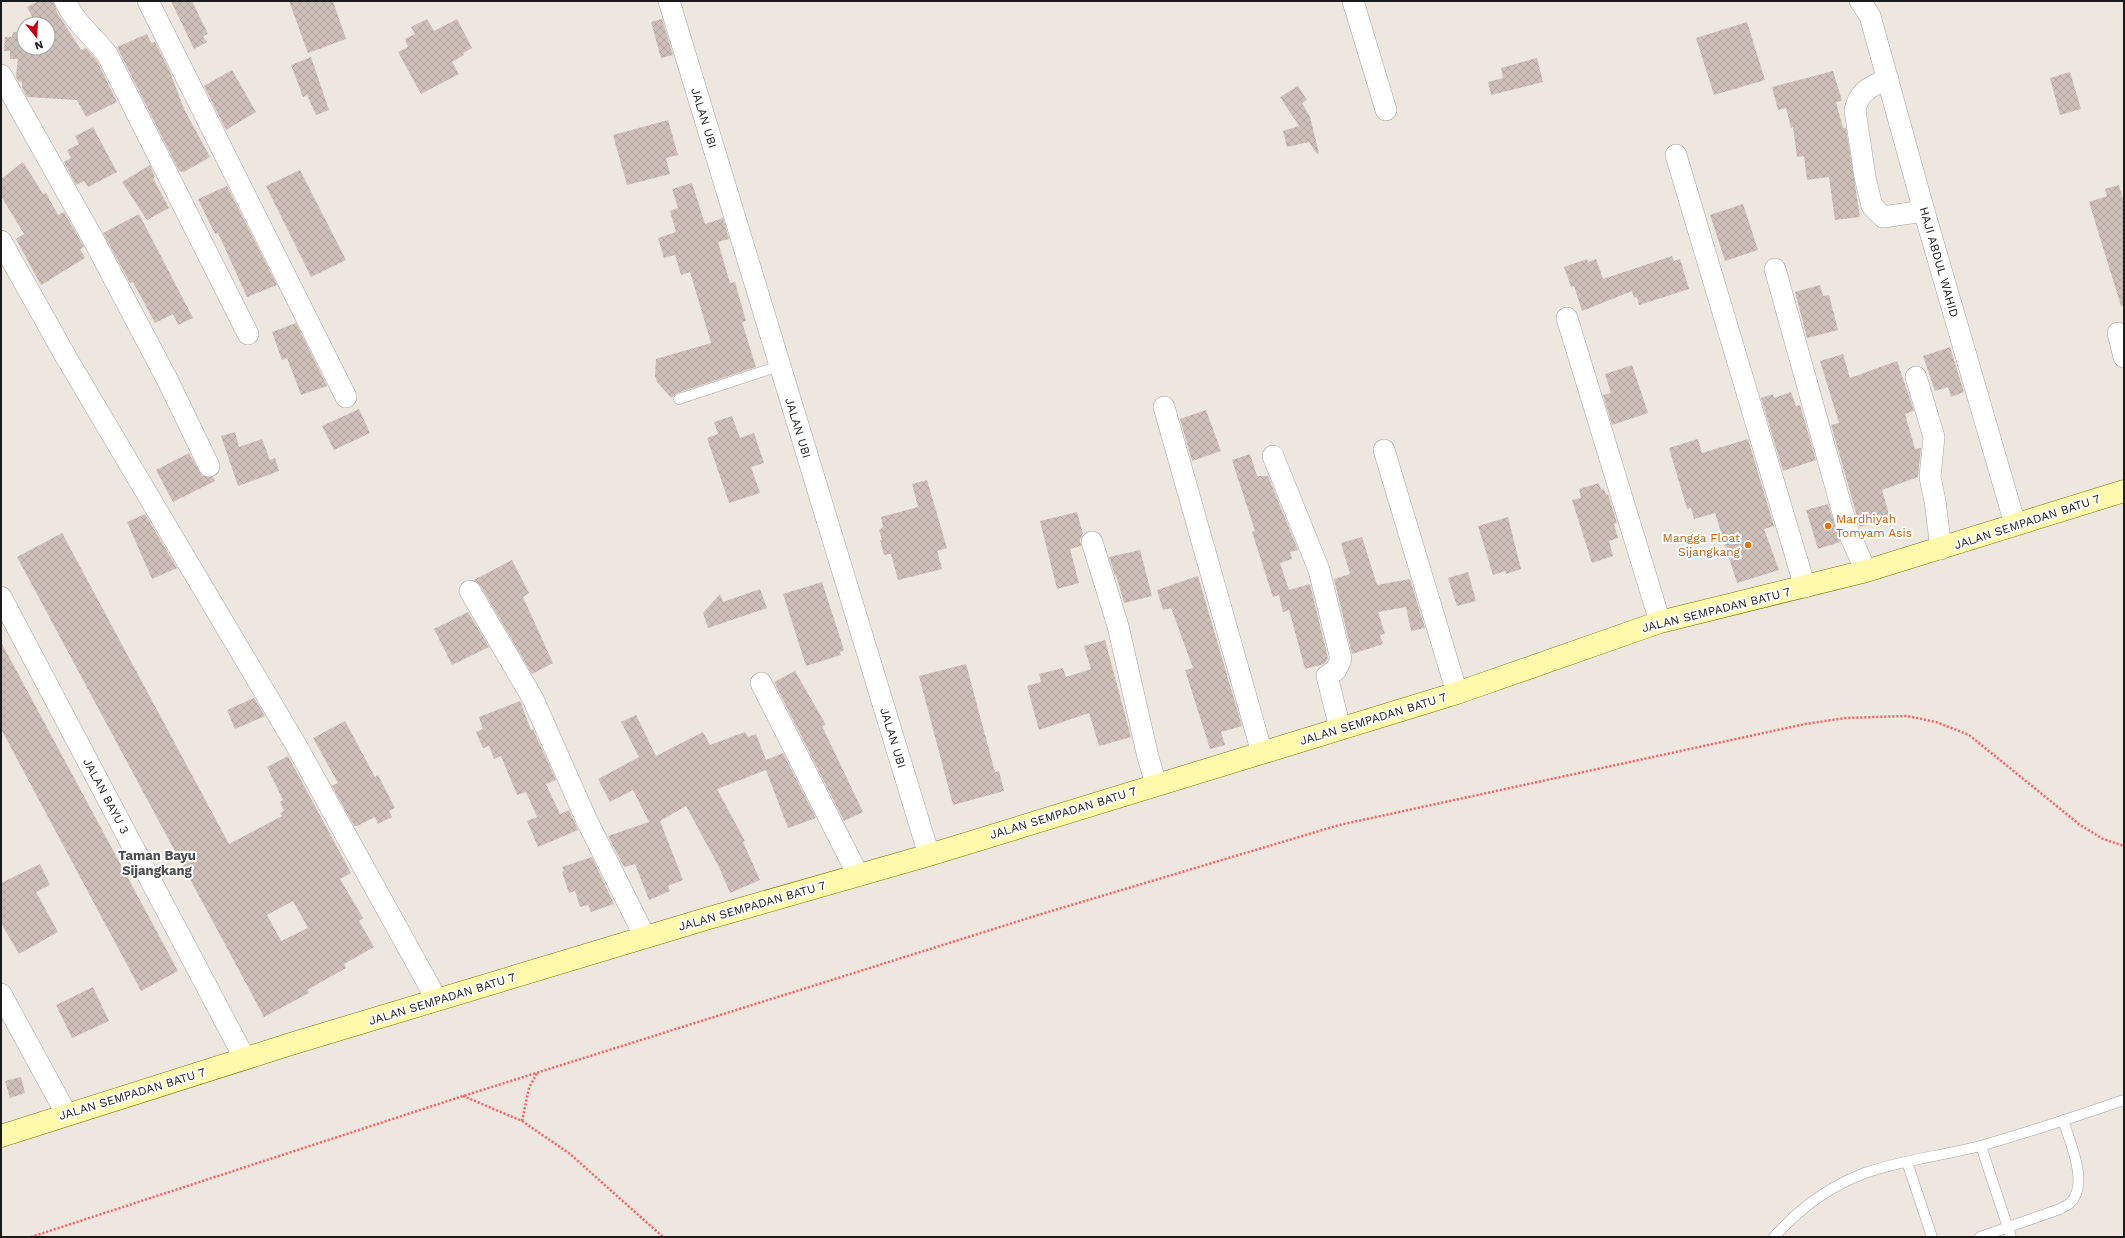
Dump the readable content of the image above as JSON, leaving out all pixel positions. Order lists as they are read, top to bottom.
{
  "streets": {
    "street": [
      "JALAN UBI",
      "HAJI ABDUL WAHID",
      "JALAN SEMPADAN BATU 7",
      "JALAN BAYU 3"
    ]
  },
  "crossings": [
    ["JALAN UBI", "JALAN SEMPADAN BATU 7"],
    ["HAJI ABDUL WAHID", "JALAN SEMPADAN BATU 7"],
    ["JALAN SEMPADAN BATU 7", "JALAN BAYU 3"]
  ],
  "districts": ["Taman Bayu Sijangkang"],
  "places": ["Mardhiyah Tomyam Asis", "Mangga Float Sijangkang"],
  "north": "bottom"
}
